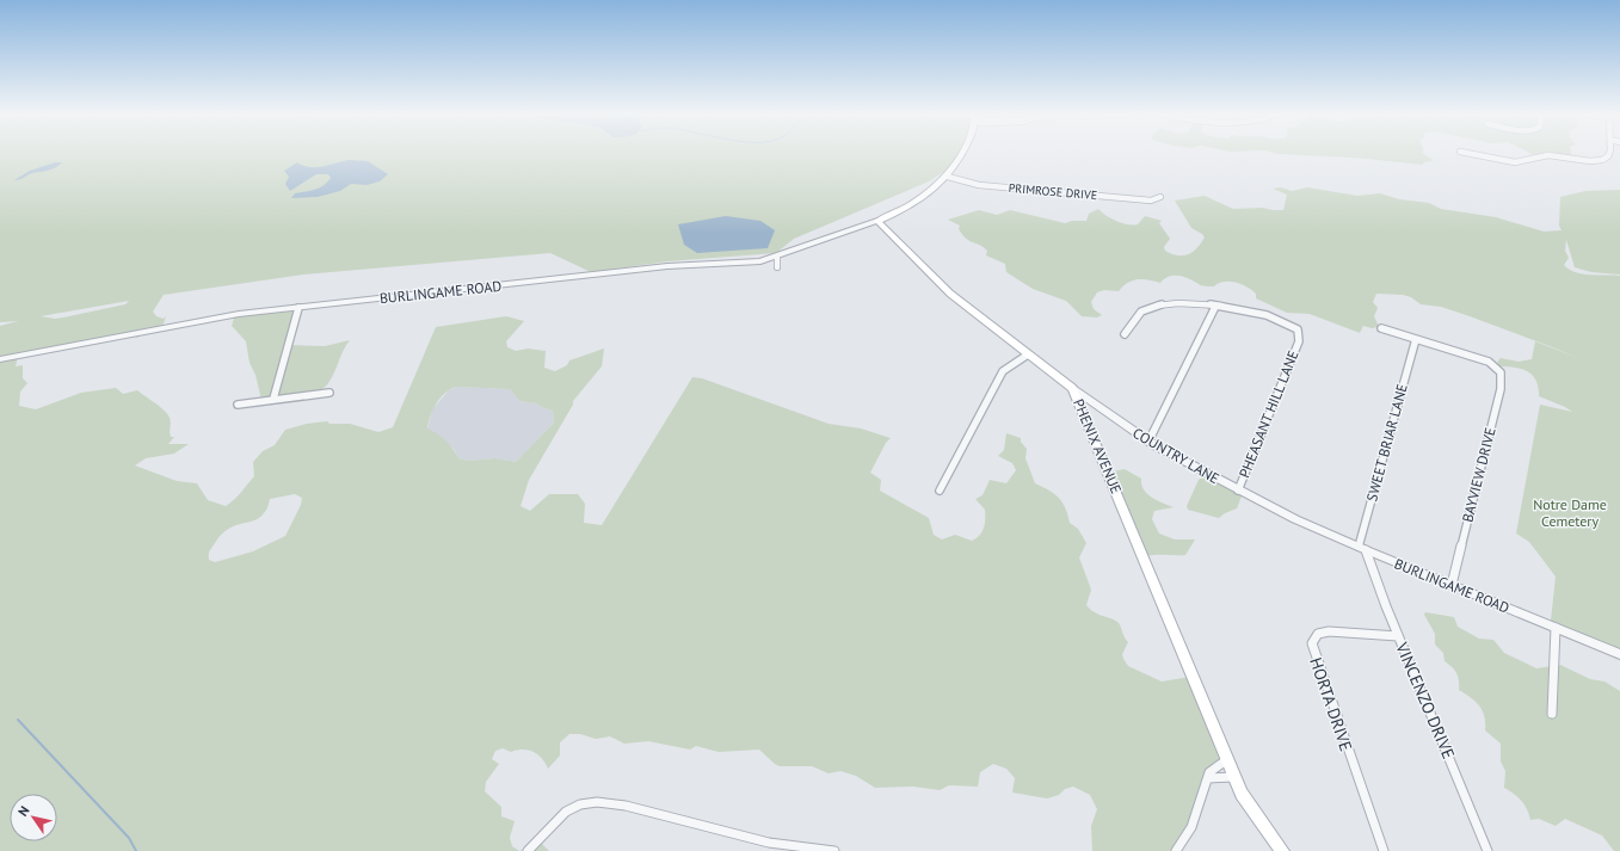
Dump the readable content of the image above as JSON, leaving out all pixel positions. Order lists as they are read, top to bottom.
{
  "streets": {
    "main road": ["PHENIX AVENUE"],
    "street": [
      "PRIMROSE DRIVE",
      "BURLINGAME ROAD",
      "PHEASANT HILL LANE",
      "SWEET BRIAR LANE",
      "COUNTRY LANE",
      "BAYVIEW DRIVE",
      "VINCENZO DRIVE",
      "HORTA DRIVE"
    ]
  },
  "crossings": [
    ["BURLINGAME ROAD", "SWEET BRIAR LANE"],
    ["BURLINGAME ROAD", "PHENIX AVENUE"],
    ["BURLINGAME ROAD", "COUNTRY LANE"],
    ["BURLINGAME ROAD", "BAYVIEW DRIVE"],
    ["BURLINGAME ROAD", "VINCENZO DRIVE"],
    ["PHEASANT HILL LANE", "COUNTRY LANE"],
    ["SWEET BRIAR LANE", "BAYVIEW DRIVE"],
    ["SWEET BRIAR LANE", "VINCENZO DRIVE"],
    ["PHENIX AVENUE", "COUNTRY LANE"],
    ["VINCENZO DRIVE", "HORTA DRIVE"]
  ],
  "parks": ["Notre Dame Cemetery"],
  "north": "top left"
}
